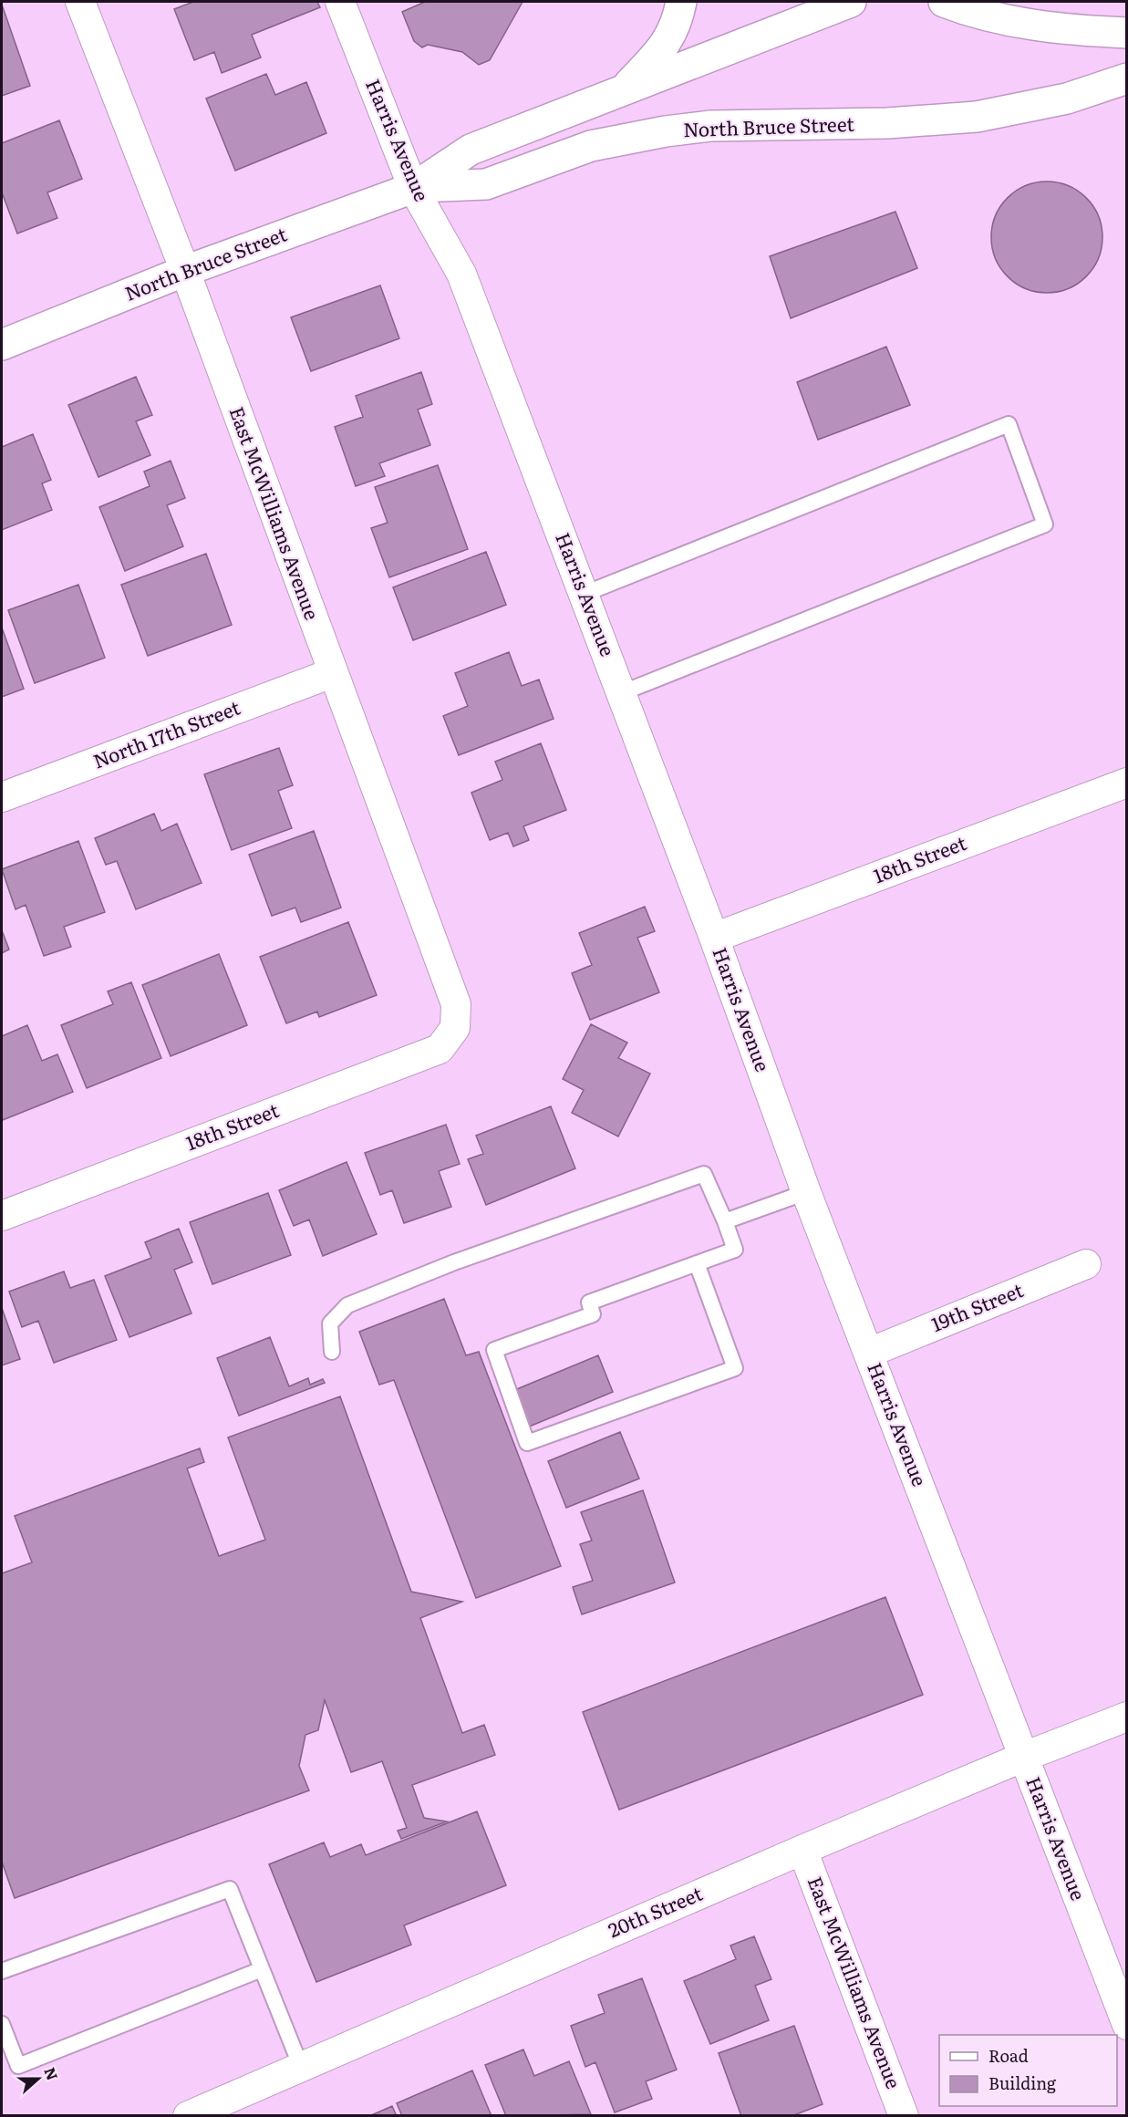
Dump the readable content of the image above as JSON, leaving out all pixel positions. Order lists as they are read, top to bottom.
{
  "streets": {
    "street": [
      "North Bruce Street",
      "Harris Avenue",
      "East McWilliams Avenue",
      "North 17th Street",
      "18th Street",
      "19th Street",
      "20th Street"
    ]
  },
  "crossings": [
    ["North Bruce Street", "Harris Avenue"],
    ["North Bruce Street", "East McWilliams Avenue"],
    ["Harris Avenue", "18th Street"],
    ["Harris Avenue", "19th Street"],
    ["Harris Avenue", "20th Street"],
    ["East McWilliams Avenue", "North 17th Street"],
    ["East McWilliams Avenue", "18th Street"],
    ["East McWilliams Avenue", "20th Street"]
  ],
  "legend": ["Road", "Building"],
  "north": "right"
}
